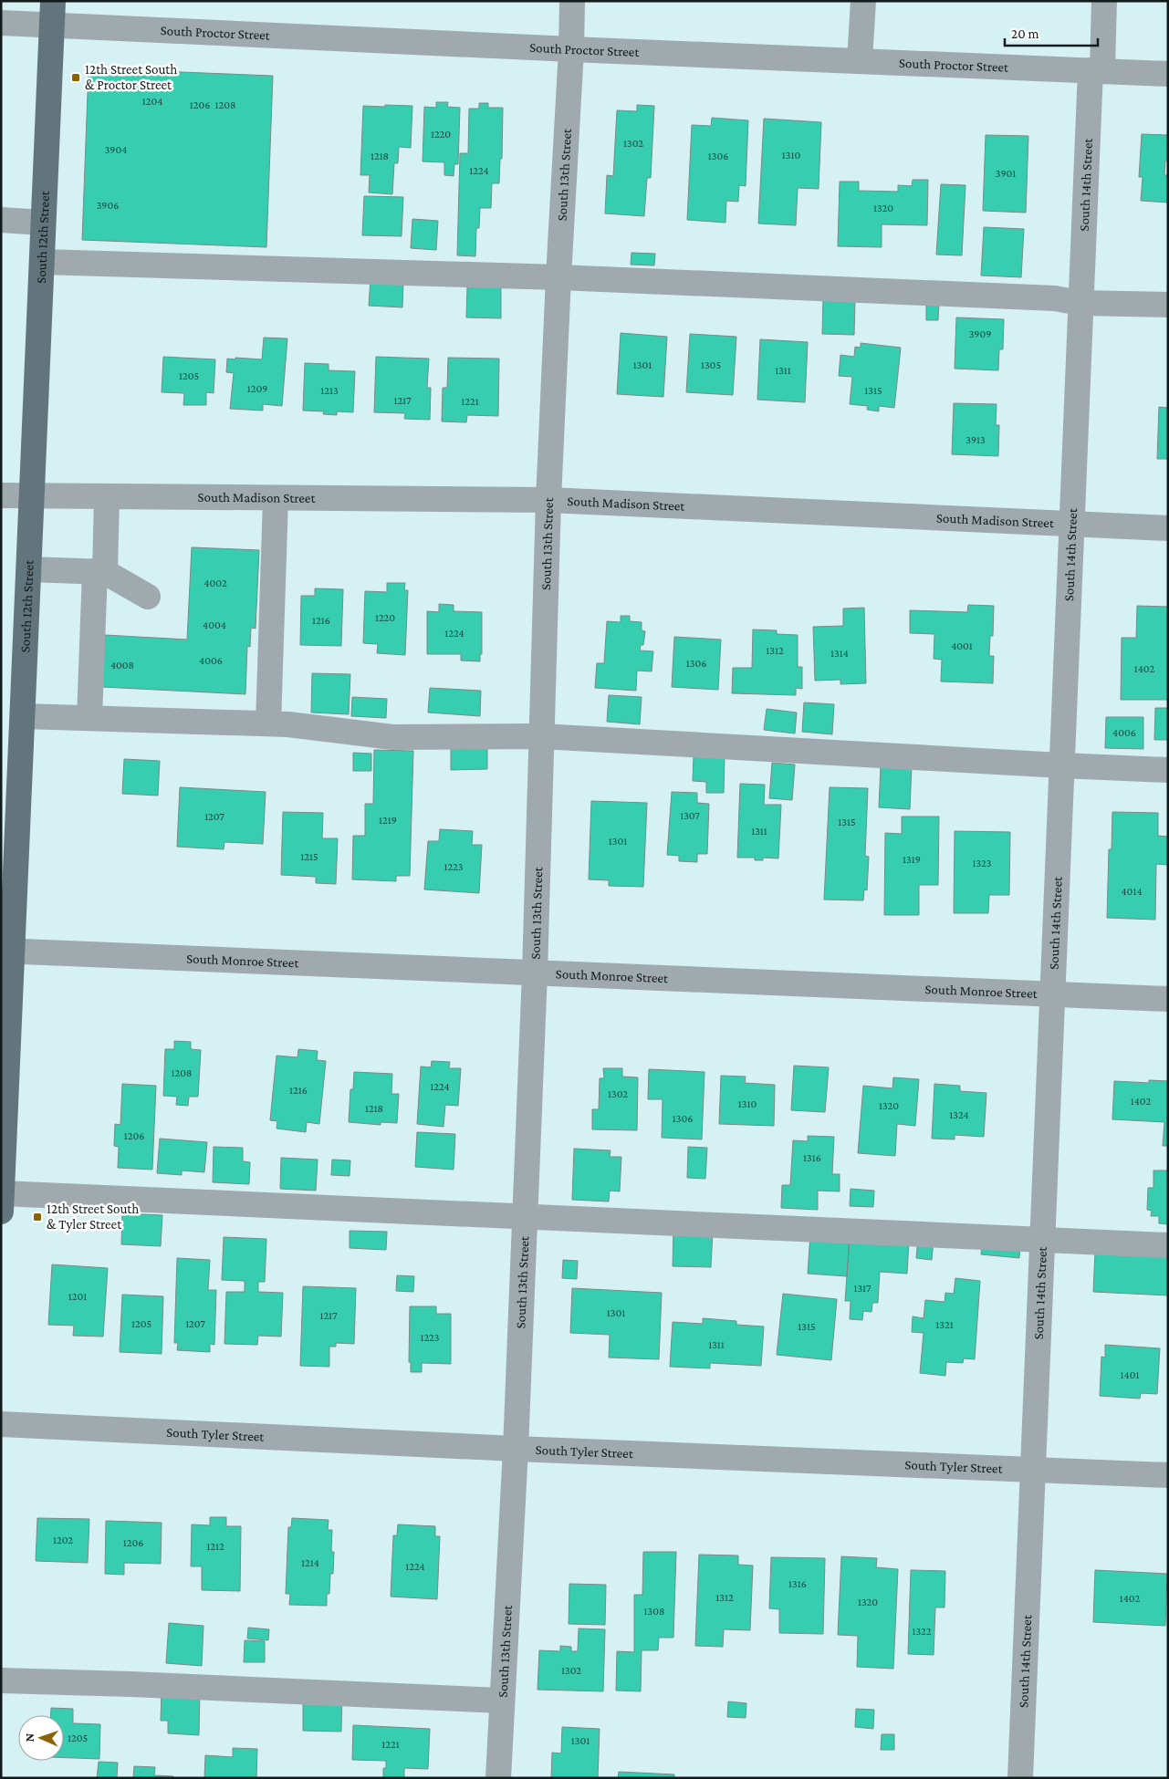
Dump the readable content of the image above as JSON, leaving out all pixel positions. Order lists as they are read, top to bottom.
{
  "streets": {
    "main road": ["South 12th Street"],
    "street": [
      "South Proctor Street",
      "South 13th Street",
      "South 14th Street",
      "South Madison Street",
      "South Monroe Street",
      "South Tyler Street"
    ]
  },
  "crossings": [
    ["South Proctor Street", "South 13th Street"],
    ["South Proctor Street", "South 14th Street"],
    ["South Proctor Street", "South 12th Street"],
    ["South 13th Street", "South Madison Street"],
    ["South 13th Street", "South Monroe Street"],
    ["South 13th Street", "South Tyler Street"],
    ["South 14th Street", "South Madison Street"],
    ["South 14th Street", "South Monroe Street"],
    ["South 14th Street", "South Tyler Street"],
    ["South 12th Street", "South Madison Street"],
    ["South 12th Street", "South Monroe Street"]
  ],
  "places": {
    "transit": ["12th Street South & Proctor Street", "12th Street South & Tyler Street"]
  },
  "house_numbers": [
    "1204",
    "1206",
    "1208",
    "1220",
    "1302",
    "3904",
    "1310",
    "1218",
    "1306",
    "1224",
    "3901",
    "3906",
    "1320",
    "3909",
    "1301",
    "1305",
    "1311",
    "1205",
    "1209",
    "1213",
    "1315",
    "1217",
    "1221",
    "3913",
    "4002",
    "1220",
    "1216",
    "4004",
    "1224",
    "4001",
    "1312",
    "1314",
    "4006",
    "1306",
    "4008",
    "1402",
    "4006",
    "1307",
    "1207",
    "1219",
    "1315",
    "1311",
    "1301",
    "1215",
    "1319",
    "1323",
    "1223",
    "4014",
    "1208",
    "1224",
    "1216",
    "1302",
    "1402",
    "1310",
    "1320",
    "1218",
    "1324",
    "1306",
    "1206",
    "1316",
    "1317",
    "1201",
    "1301",
    "1217",
    "1205",
    "1207",
    "1321",
    "1315",
    "1223",
    "1311",
    "1401",
    "1202",
    "1206",
    "1212",
    "1214",
    "1224",
    "1316",
    "1312",
    "1402",
    "1320",
    "1308",
    "1322",
    "1302",
    "1205",
    "1301",
    "1221"
  ],
  "scale_bar": "20 m",
  "north": "left"
}
